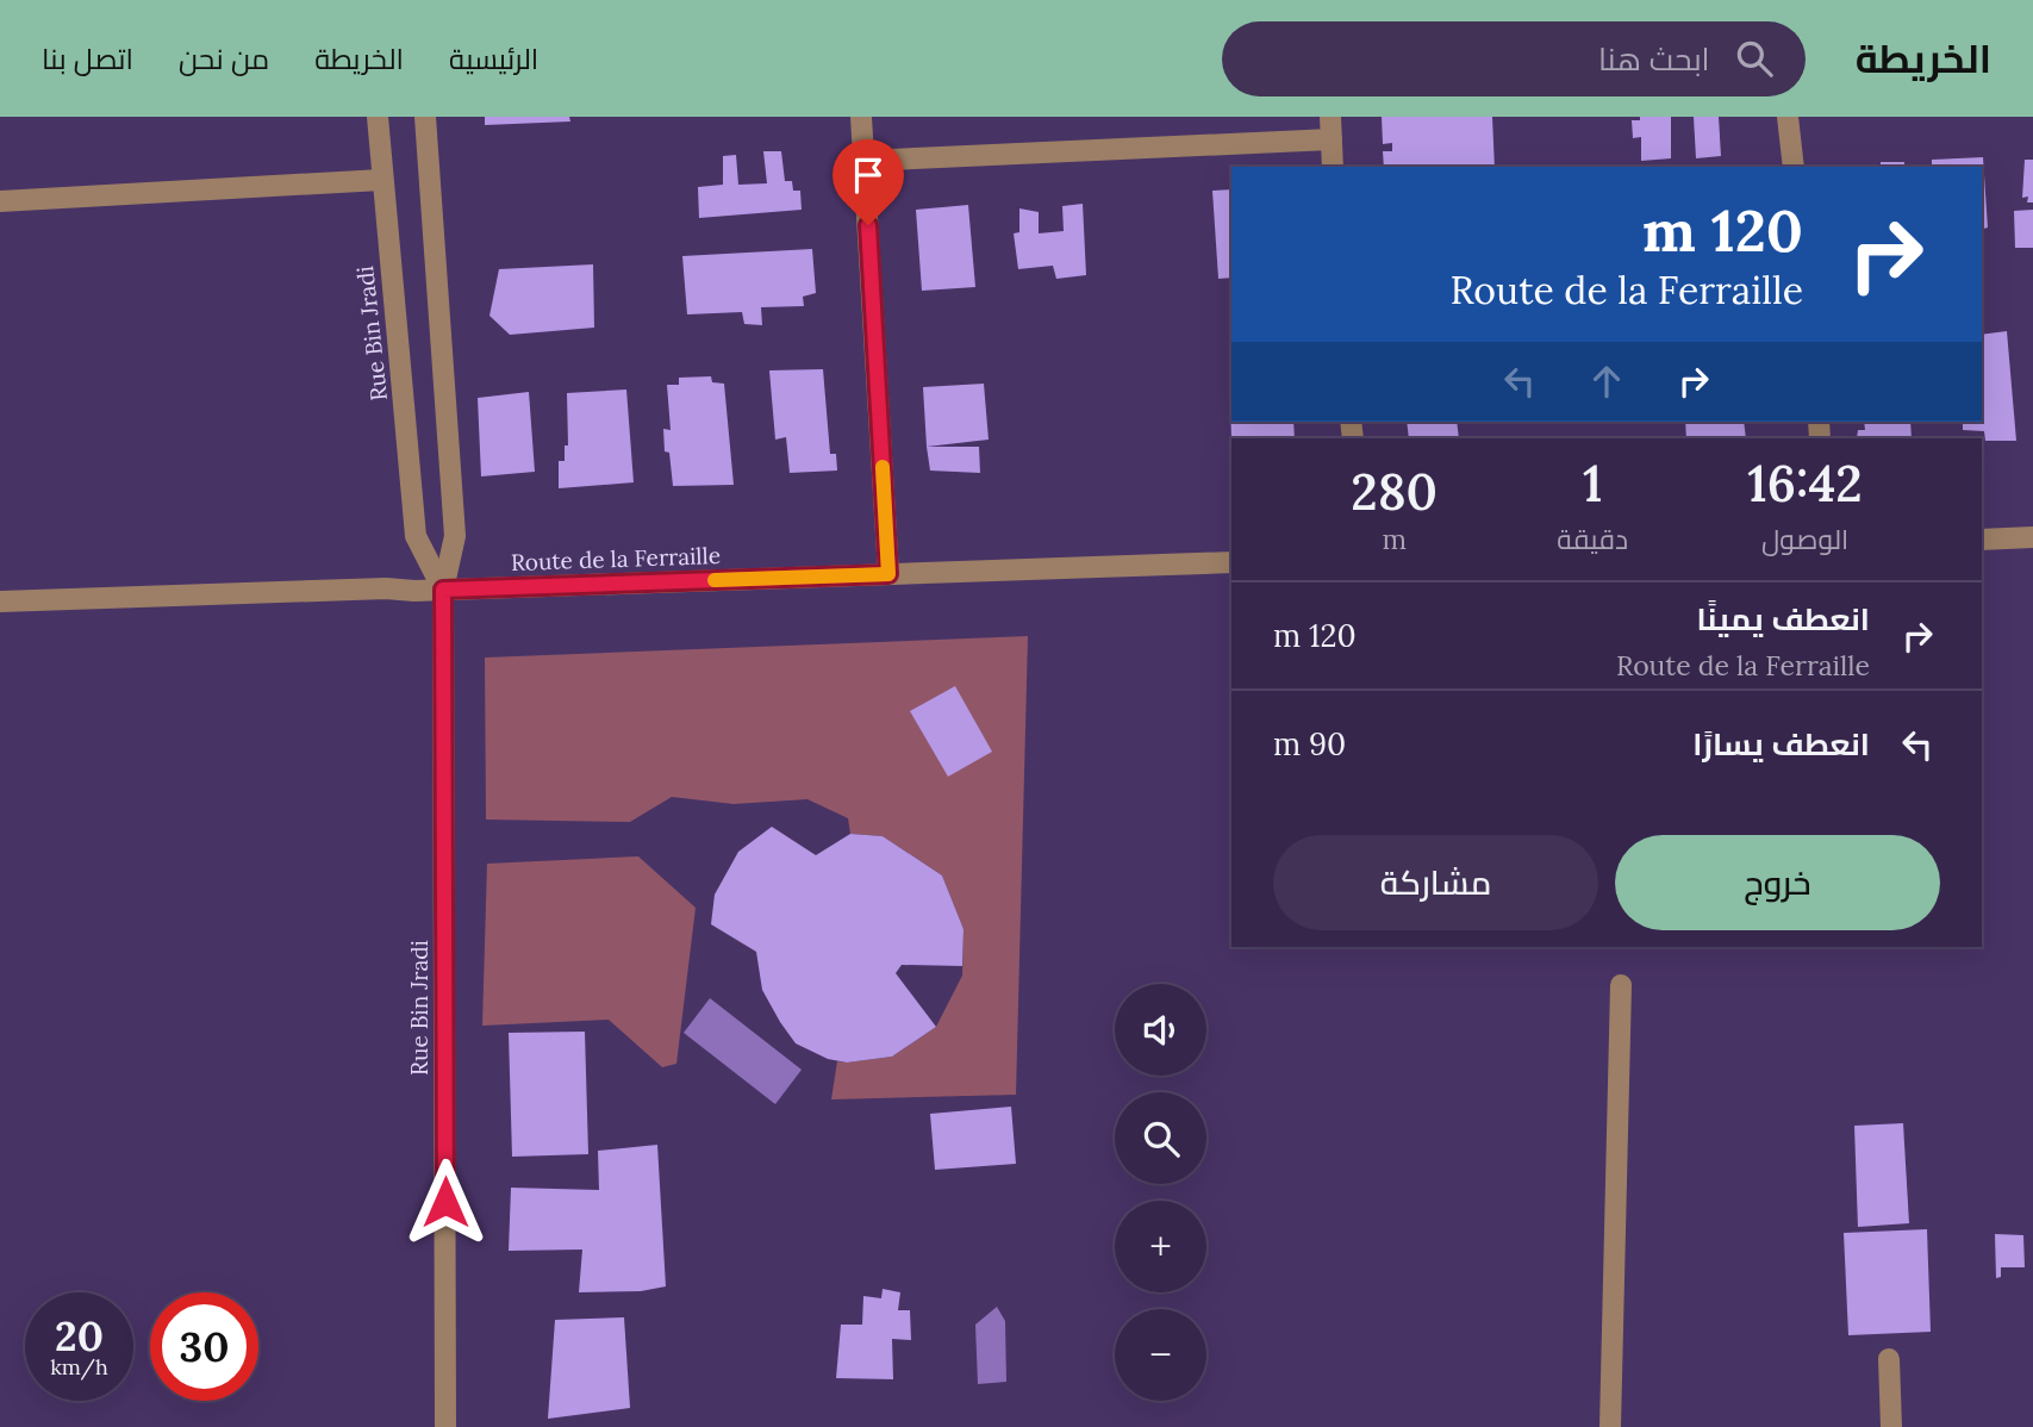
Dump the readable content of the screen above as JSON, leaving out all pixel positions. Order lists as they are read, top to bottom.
{
  "streets": {
    "street": ["Rue Bin Jradi", "Route de la Ferraille"]
  },
  "crossings": [
    ["Rue Bin Jradi", "Route de la Ferraille"]
  ],
  "page": {
    "header": "الخريطة",
    "search": "ابحث هنا",
    "nav": [
      "الرئيسية",
      "الخريطة",
      "من نحن",
      "اتصل بنا"
    ],
    "turn": ["120 m", "Route de la Ferraille"],
    "eta": [
      "16:42",
      "الوصول",
      "1",
      "دقيقة",
      "280",
      "m"
    ],
    "list": [
      {
        "name": "انعطف يمينًا",
        "note": "Route de la Ferraille",
        "value": "120 m"
      },
      {
        "name": "انعطف يسارًا",
        "value": "90 m"
      }
    ],
    "buttons": ["خروج", "مشاركة"],
    "map_buttons": ["+", "−"],
    "speed": "20 km/h",
    "limit": "30"
  }
}
